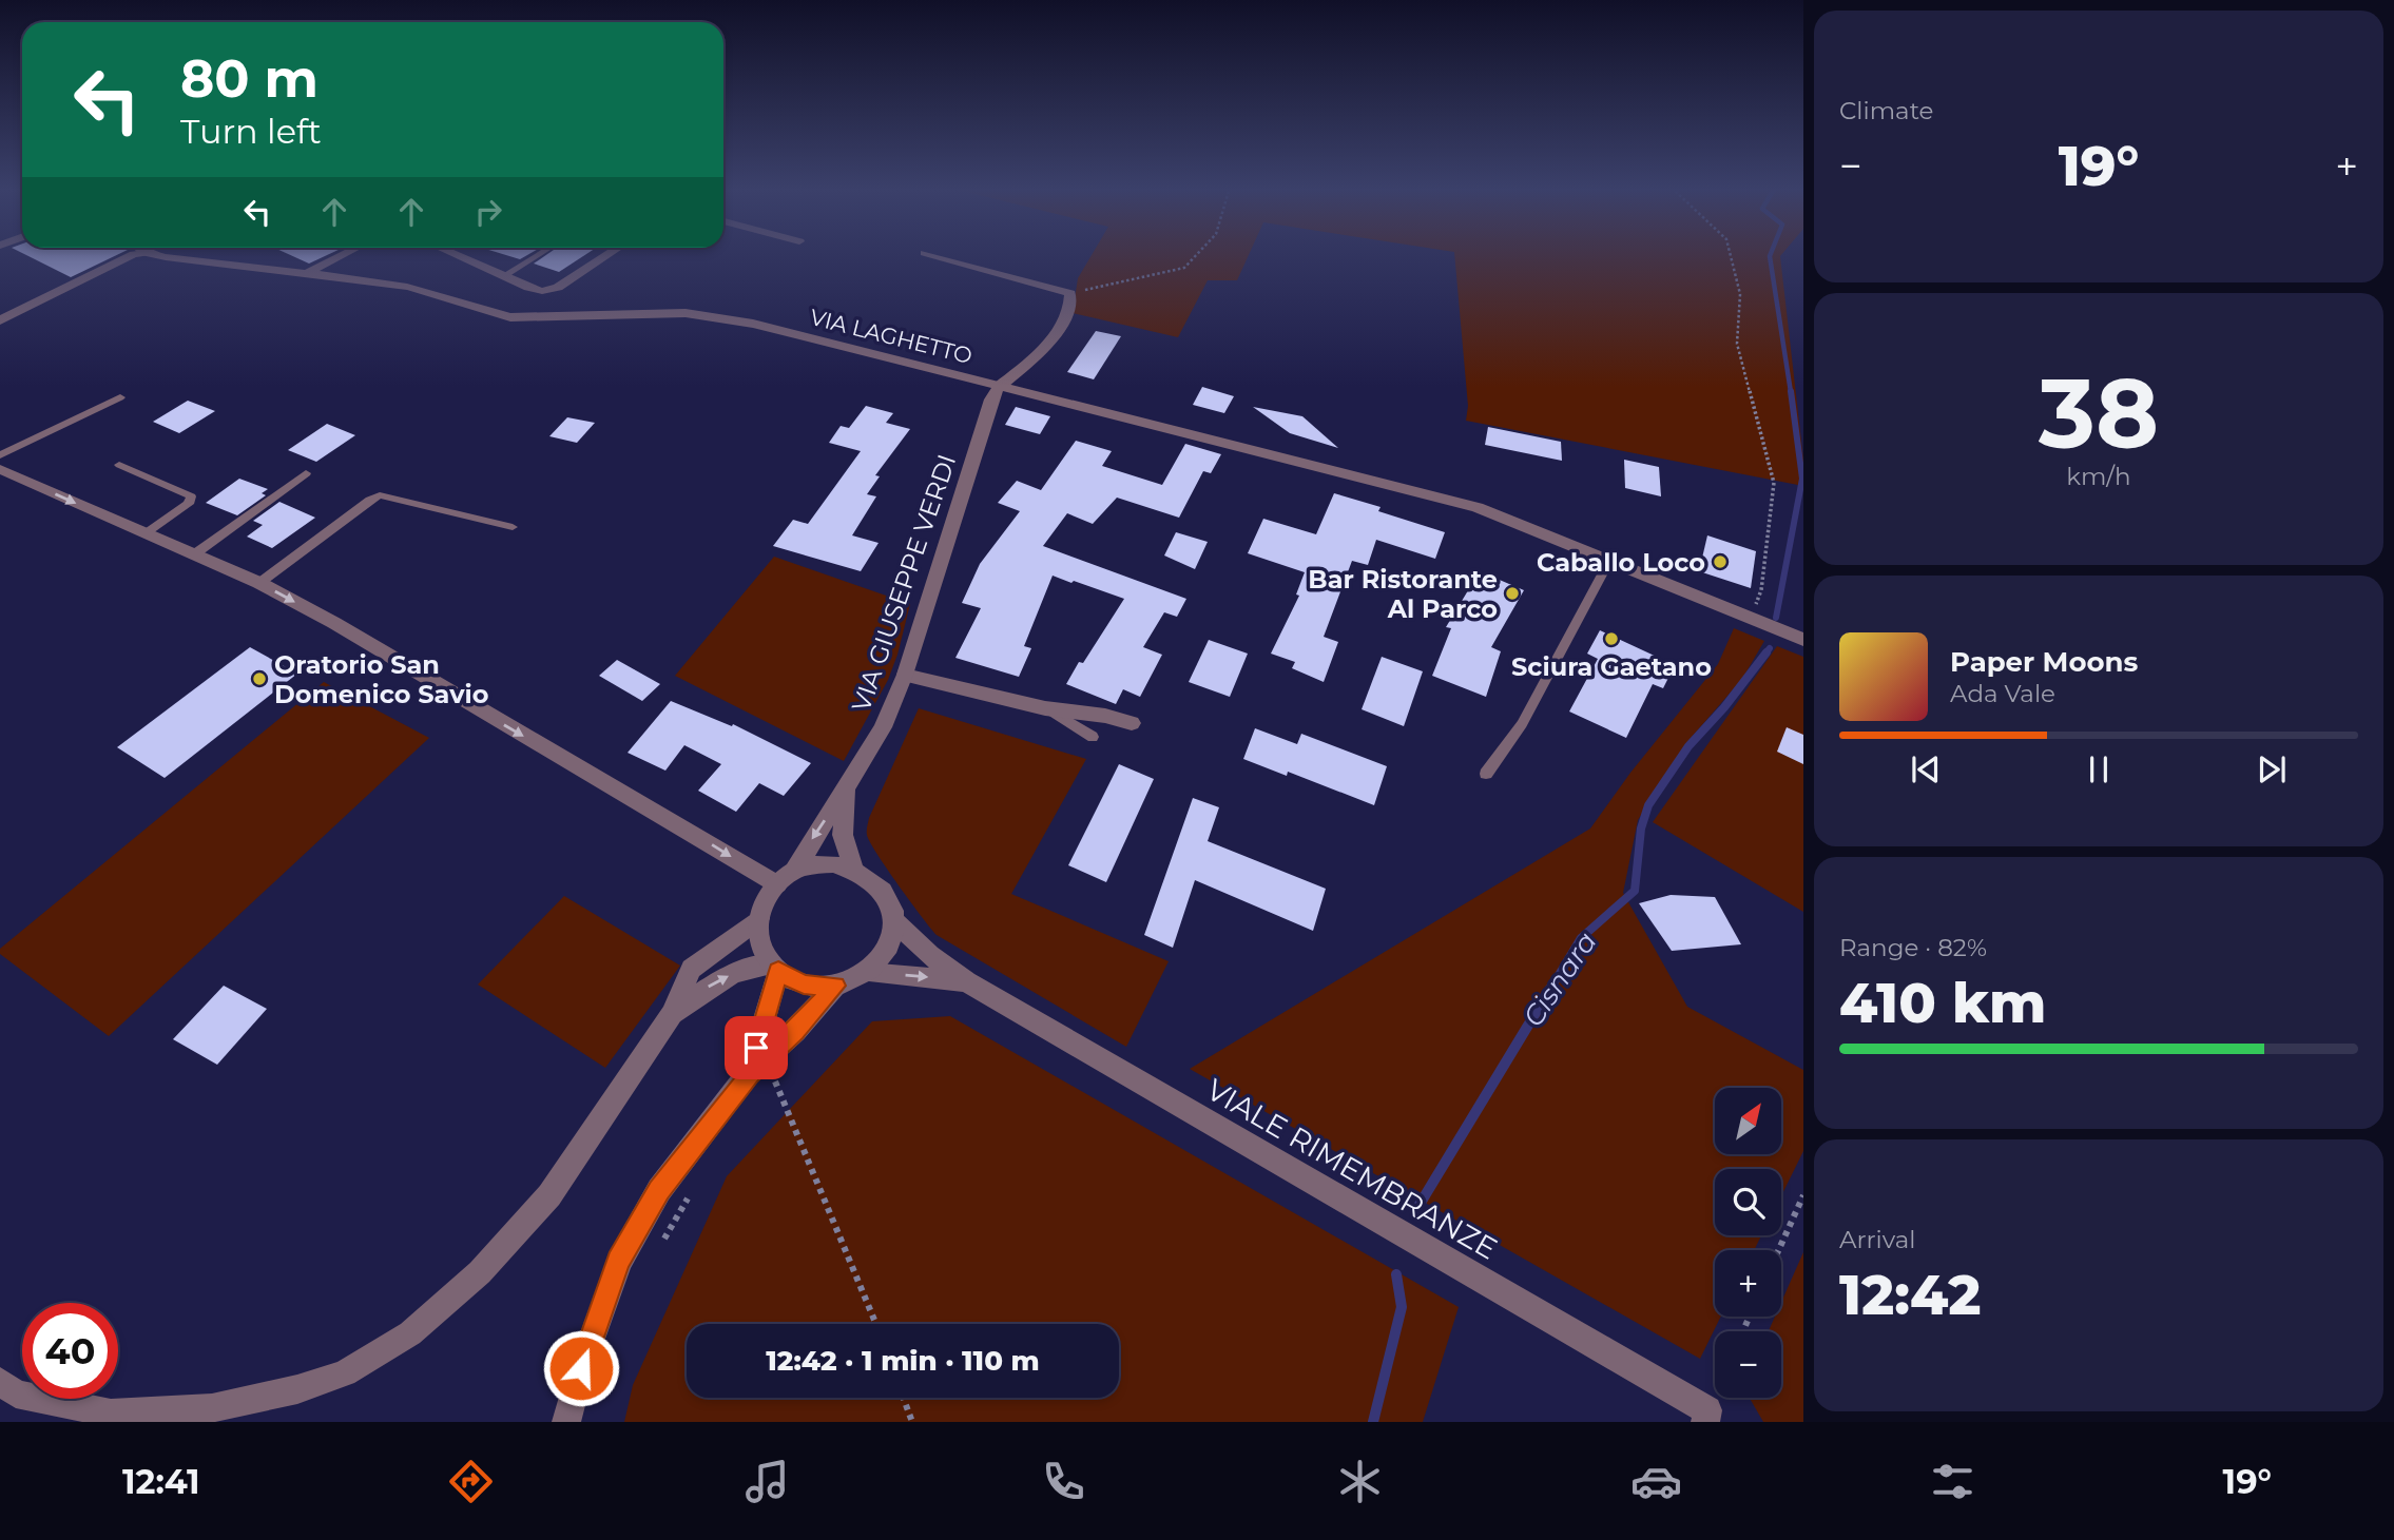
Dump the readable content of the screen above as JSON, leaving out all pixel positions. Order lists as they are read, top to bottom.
{
  "streets": {
    "street": ["VIA LAGHETTO", "VIA GIUSEPPE VERDI", "VIALE RIMEMBRANZE"]
  },
  "crossings": [
    ["VIA LAGHETTO", "VIA GIUSEPPE VERDI"],
    ["VIA GIUSEPPE VERDI", "VIALE RIMEMBRANZE"]
  ],
  "water": ["Cisnara"],
  "places": [
    "Caballo Loco",
    "Bar Ristorante Al Parco",
    "Sciura Gaetano",
    "Oratorio San Domenico Savio"
  ],
  "north": "top right",
  "page": {
    "tile": [
      "Climate",
      ["38", "km/h"],
      ["Range · 82%", "410 km"],
      ["Arrival", "12:42"]
    ],
    "turn": ["80 m", "Turn left"],
    "heat": ["−", "19°", "+"],
    "song": ["Paper Moons", "Ada Vale"],
    "map_buttons": ["+", "−"],
    "limit": "40",
    "trip": "12:42 · 1 min · 110 m",
    "tabs": ["12:41", "19°"]
  }
}
